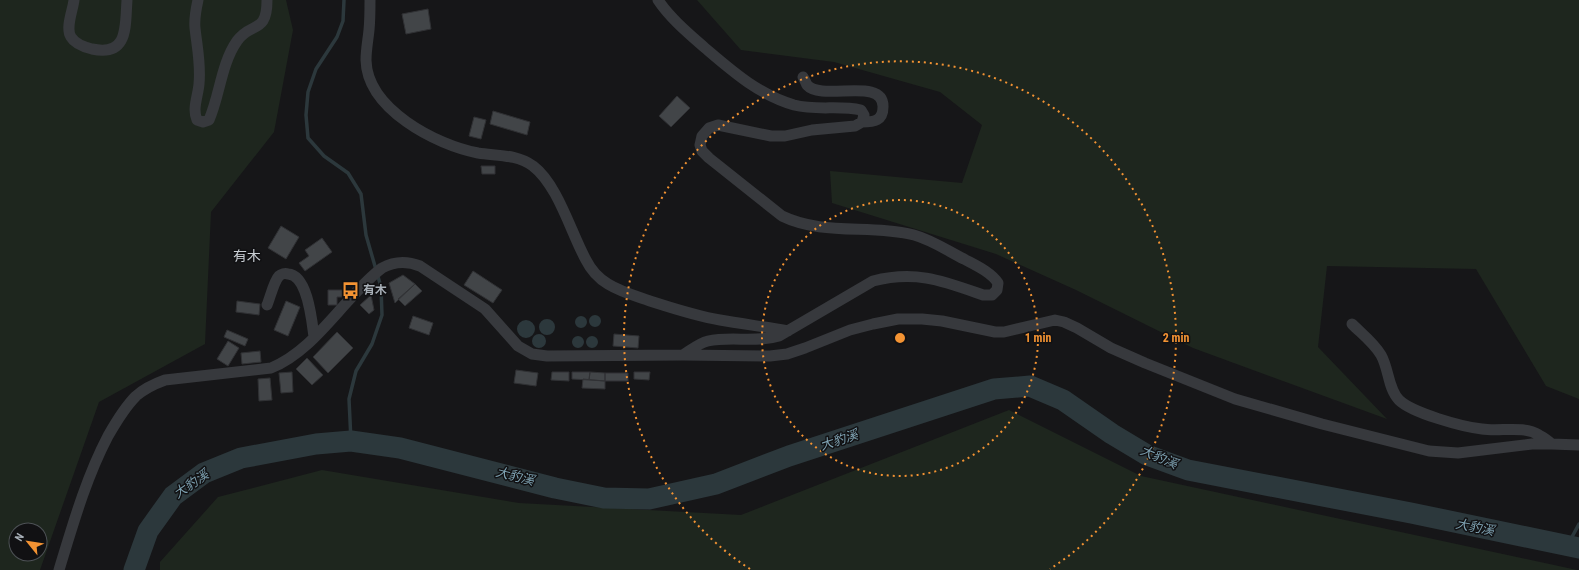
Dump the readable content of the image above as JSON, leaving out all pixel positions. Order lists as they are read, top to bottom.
{
  "districts": ["有木"],
  "water": ["大豹溪"],
  "places": {
    "bus stop": ["有木"]
  },
  "north": "top left",
  "rings": ["1 min", "2 min"]
}
